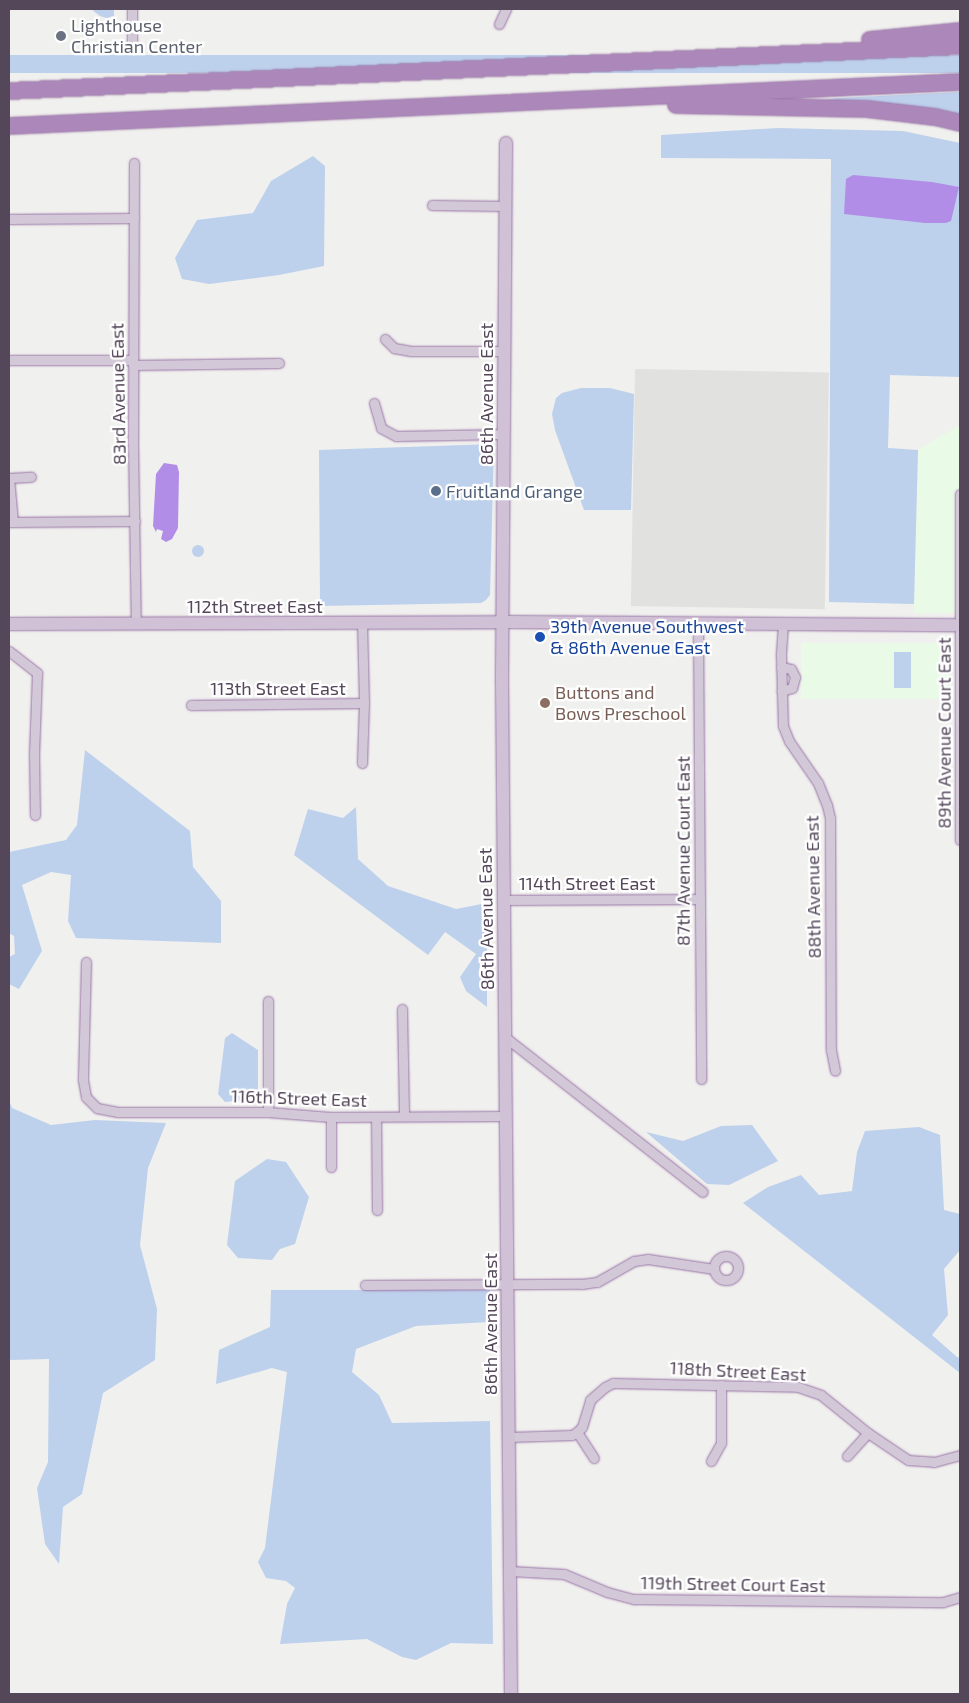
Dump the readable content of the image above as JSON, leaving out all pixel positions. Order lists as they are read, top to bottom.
{
  "streets": {
    "street": [
      "83rd Avenue East",
      "86th Avenue East",
      "112th Street East",
      "113th Street East",
      "89th Avenue Court East",
      "87th Avenue Court East",
      "114th Street East",
      "88th Avenue East",
      "116th Street East",
      "118th Street East",
      "119th Street Court East"
    ]
  },
  "crossings": [
    ["83rd Avenue East", "112th Street East"],
    ["86th Avenue East", "112th Street East"],
    ["86th Avenue East", "114th Street East"],
    ["86th Avenue East", "116th Street East"],
    ["86th Avenue East", "119th Street Court East"],
    ["112th Street East", "89th Avenue Court East"],
    ["112th Street East", "87th Avenue Court East"],
    ["112th Street East", "88th Avenue East"],
    ["87th Avenue Court East", "114th Street East"]
  ],
  "places": [
    "Lighthouse Christian Center",
    "Fruitland Grange",
    "39th Avenue Southwest & 86th Avenue East",
    "Buttons and Bows Preschool"
  ]
}
